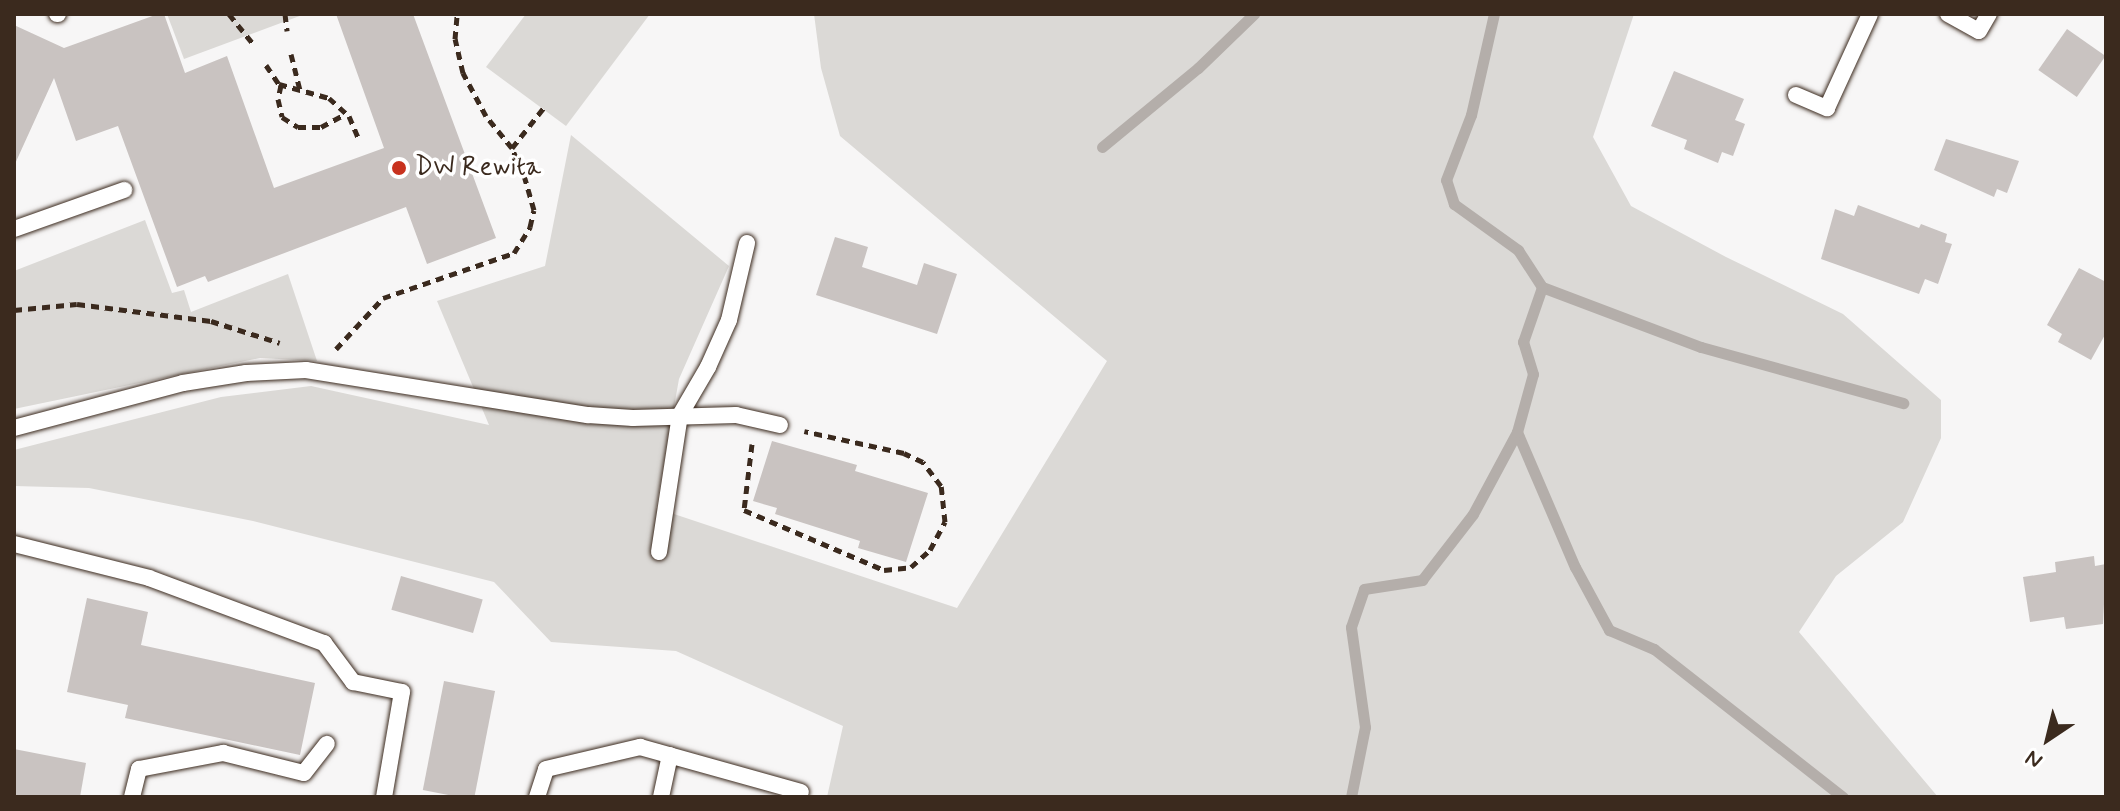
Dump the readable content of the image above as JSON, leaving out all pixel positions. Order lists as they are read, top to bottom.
{
  "places": ["DW Rewita"],
  "north": "bottom left"
}
